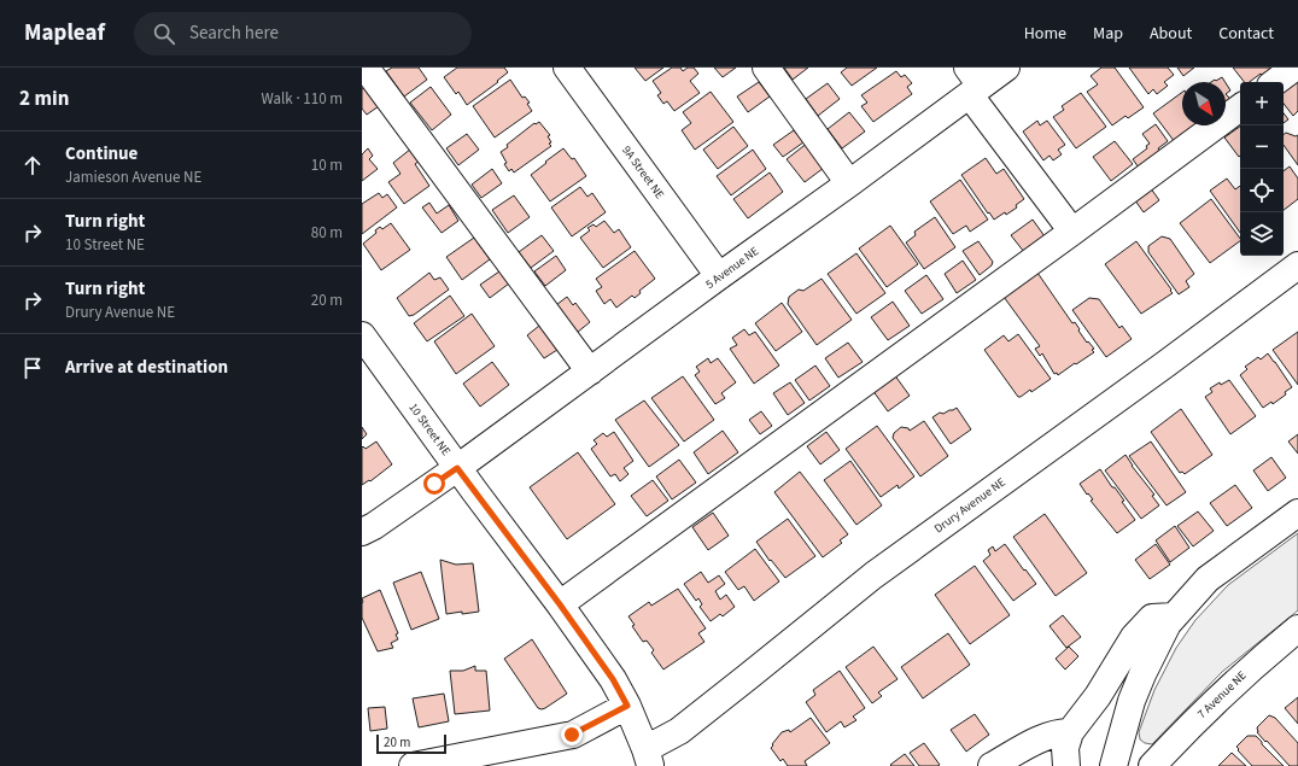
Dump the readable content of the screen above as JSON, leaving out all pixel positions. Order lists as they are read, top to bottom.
{
  "streets": {
    "street": [
      "9A Street NE",
      "5 Avenue NE",
      "10 Street NE",
      "Drury Avenue NE",
      "7 Avenue NE"
    ]
  },
  "crossings": [
    ["9A Street NE", "5 Avenue NE"],
    ["5 Avenue NE", "10 Street NE"],
    ["10 Street NE", "Drury Avenue NE"]
  ],
  "scale_bar": "20 m",
  "north": "bottom right",
  "page": {
    "header": "Mapleaf",
    "search": "Search here",
    "nav": [
      "Home",
      "Map",
      "About",
      "Contact"
    ],
    "heading": ["2 min", "Walk · 110 m"],
    "map_buttons": ["+", "−"],
    "list": [
      ["Continue", "Jamieson Avenue NE", "10 m"],
      ["Turn right", "10 Street NE", "80 m"],
      ["Turn right", "Drury Avenue NE", "20 m"],
      "Arrive at destination"
    ],
    "scale": "20 m"
  }
}
